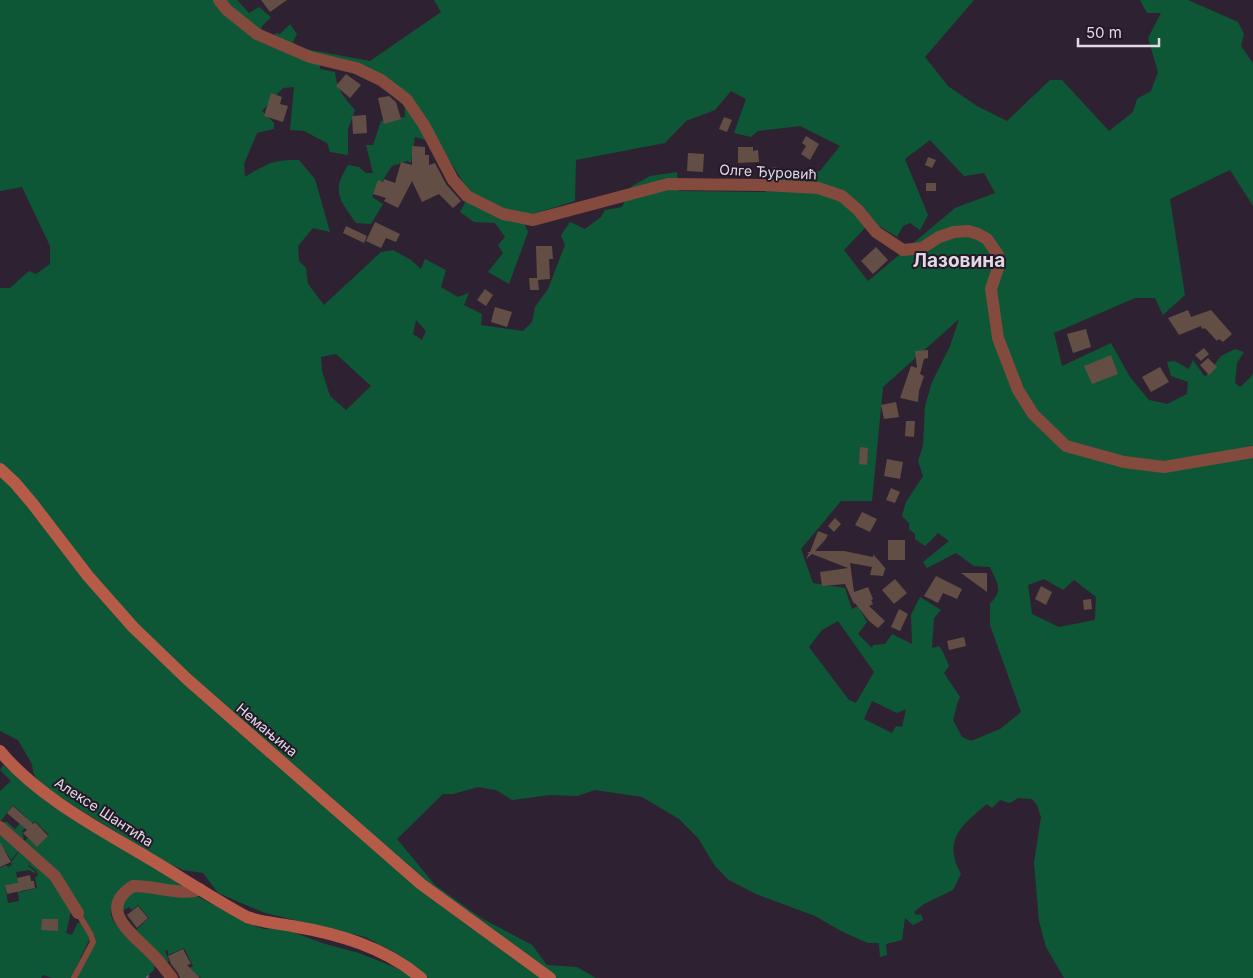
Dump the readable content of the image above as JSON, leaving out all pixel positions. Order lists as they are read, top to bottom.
{
  "streets": {
    "main road": ["Немањина", "Алексе Шантића"],
    "street": ["Олге Ђуровић"]
  },
  "districts": ["Лазовина"],
  "scale_bar": "50 m"
}
